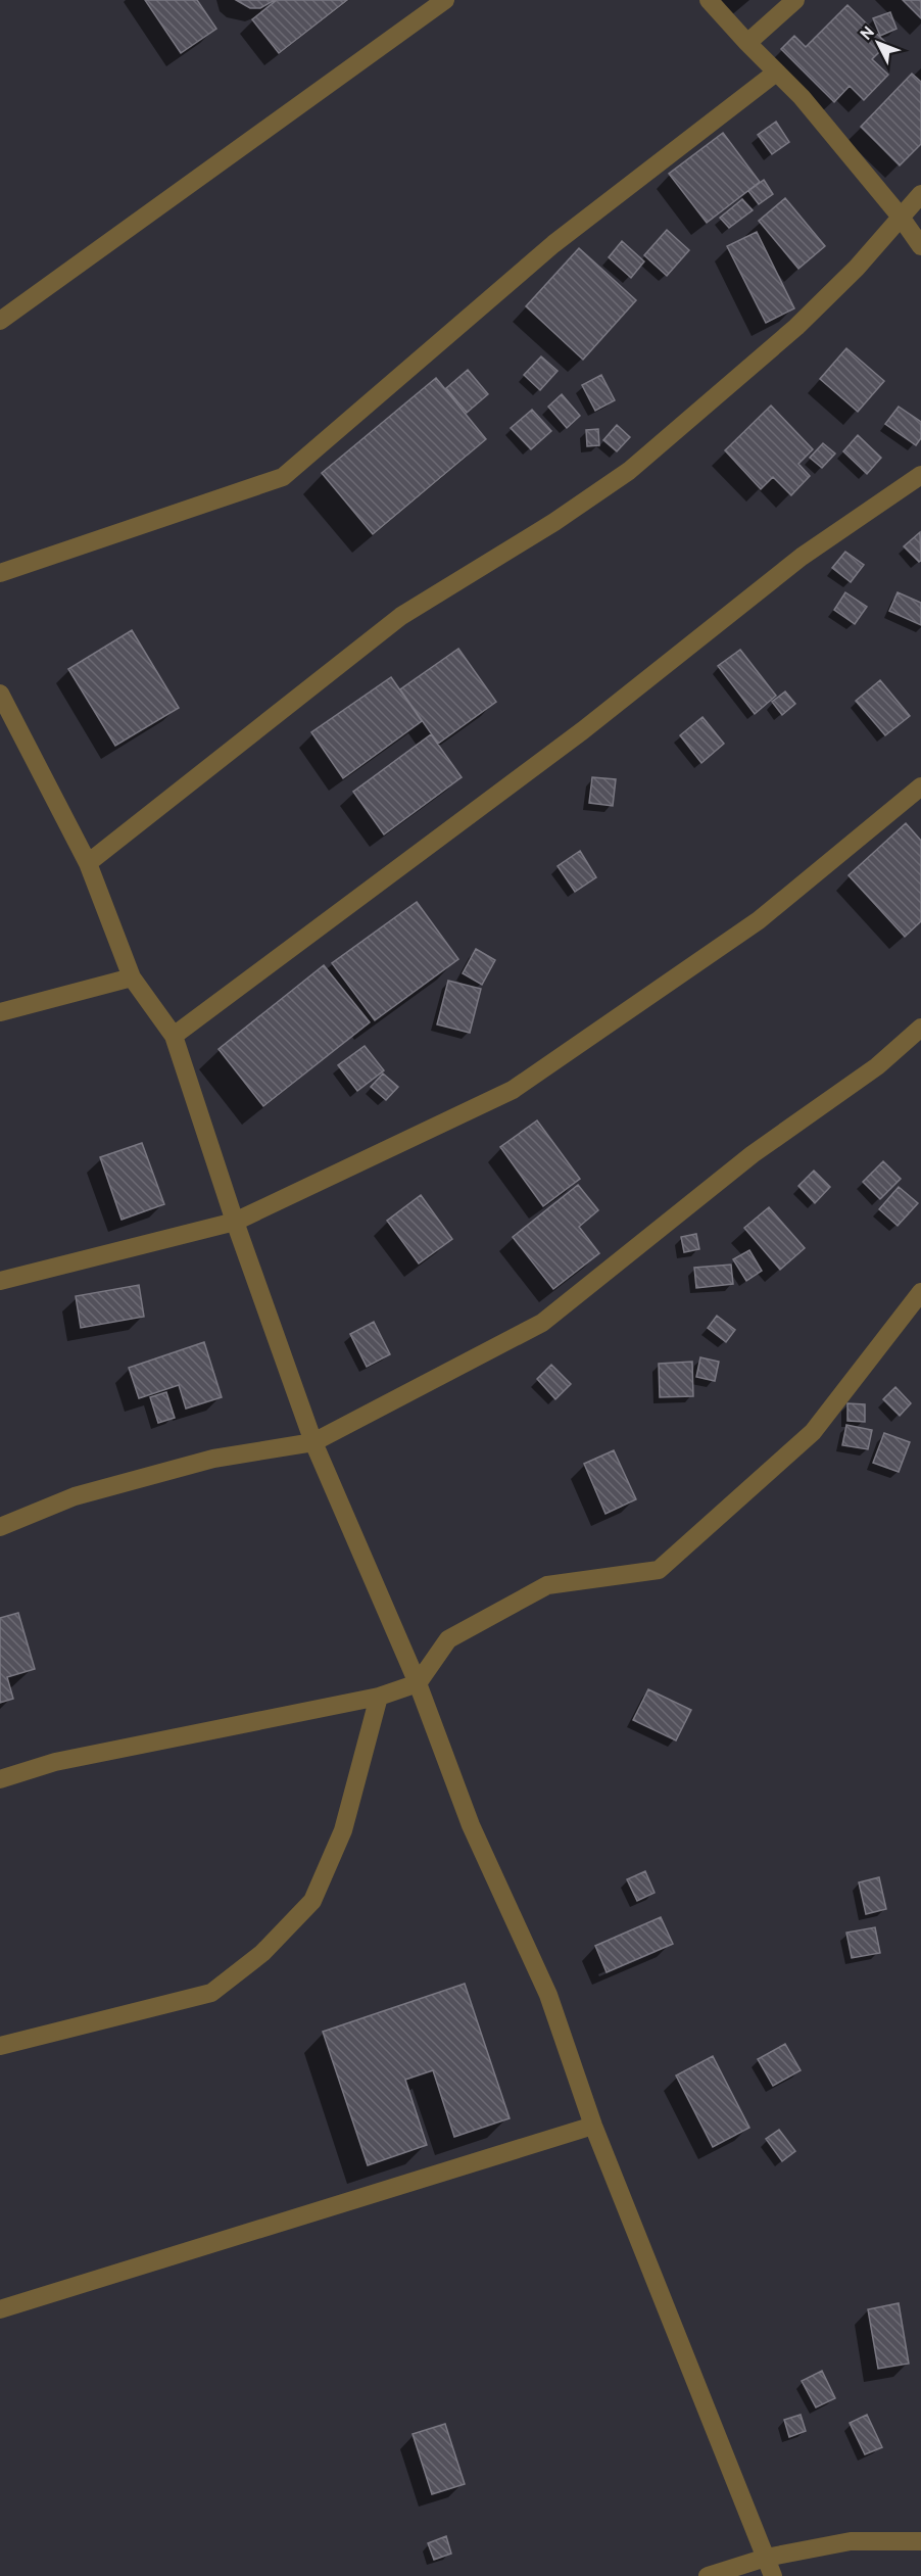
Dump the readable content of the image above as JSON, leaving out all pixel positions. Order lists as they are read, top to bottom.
{
  "north": "top left"
}
